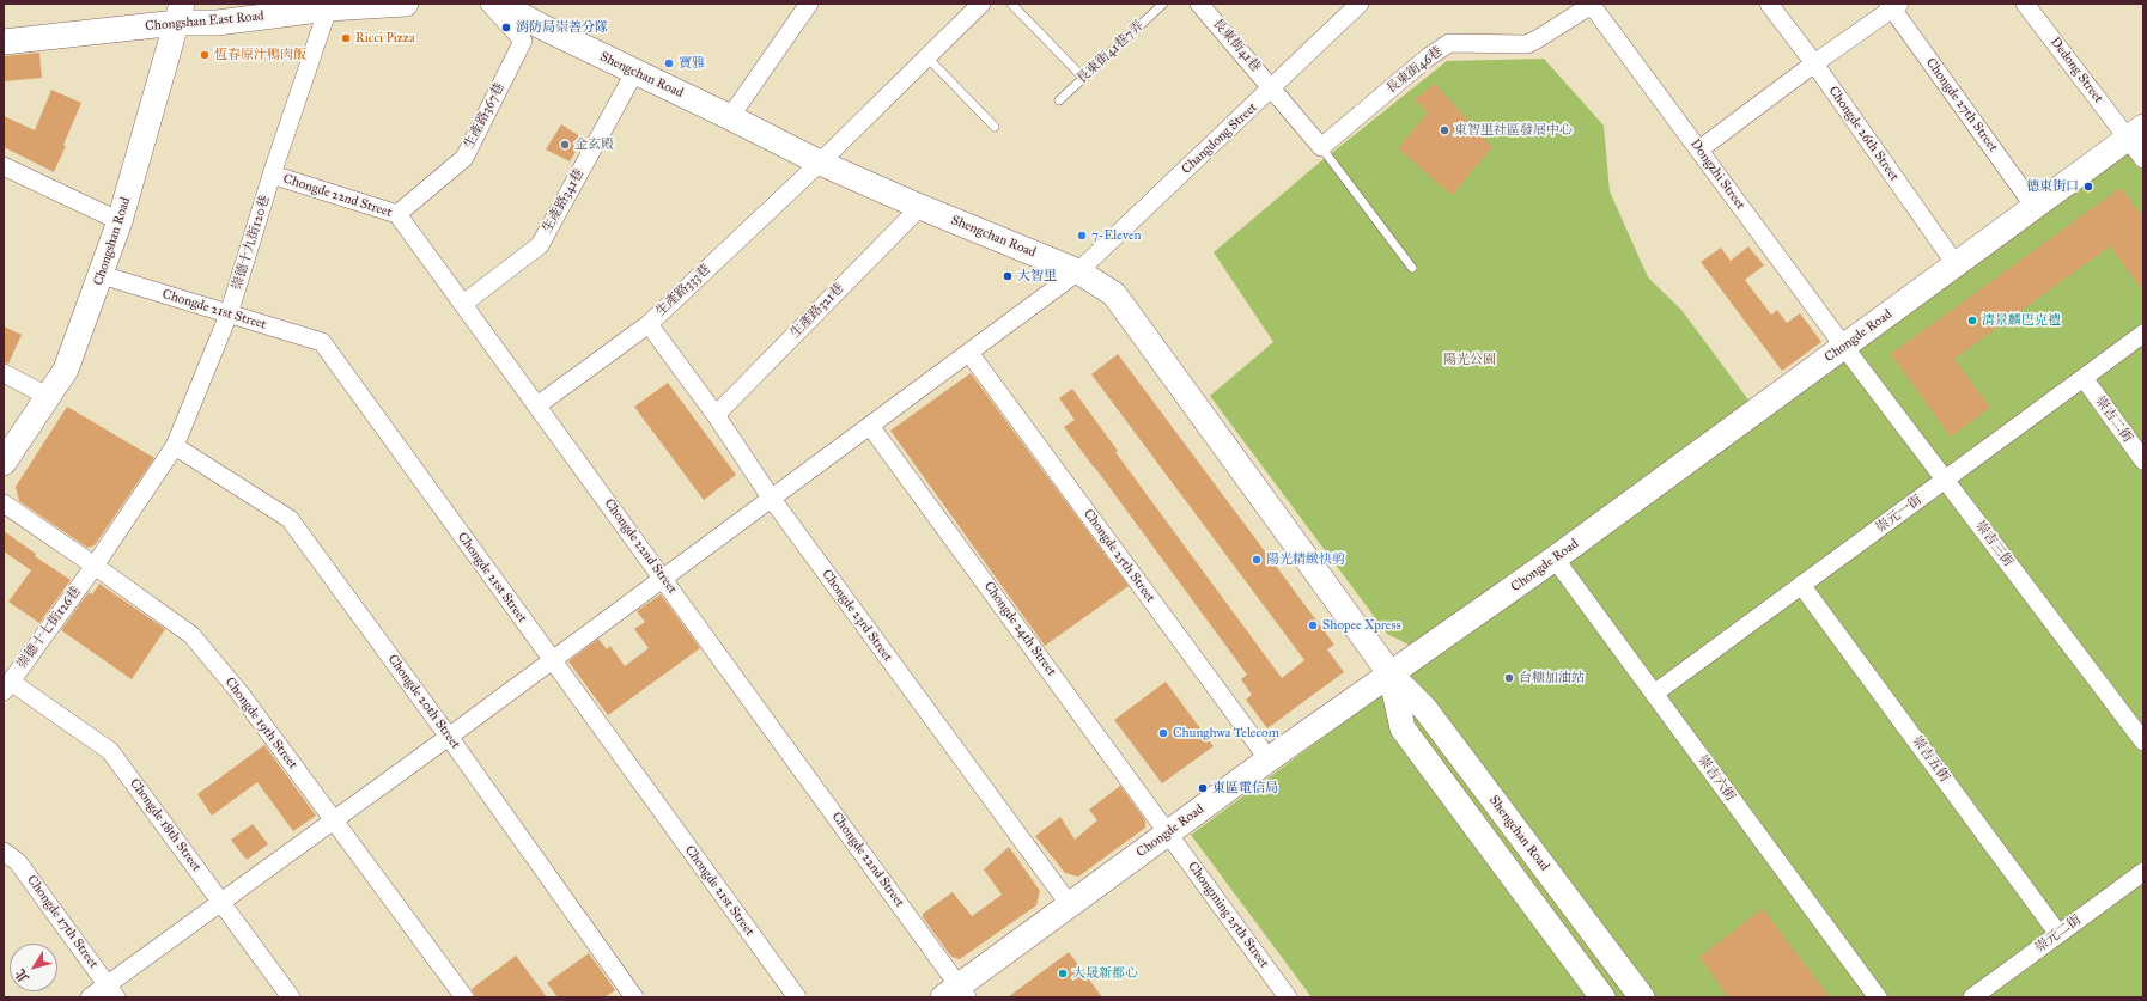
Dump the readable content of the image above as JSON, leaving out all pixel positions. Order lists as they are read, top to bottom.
{
  "streets": {
    "street": [
      "Chongshan East Road",
      "長東街41巷",
      "長東街46巷",
      "Dedong Street",
      "Shengchan Road",
      "Chongde 27th Street",
      "生產路367巷",
      "Chongde 26th Street",
      "Changdong Street",
      "Dongzhi Street",
      "Chongde 22nd Street",
      "生產路341巷",
      "Chongshan Road",
      "崇德十九街120巷",
      "生產路333巷",
      "Chongde 21st Street",
      "生產路321巷",
      "Chongde Road",
      "崇吉二街",
      "崇元一街",
      "崇吉三街",
      "Chongde 25th Street",
      "Chongde 23rd Street",
      "崇德十七街126巷",
      "Chongde 24th Street",
      "Chongde 20th Street",
      "Chongde 19th Street",
      "崇吉五街",
      "崇吉六街",
      "Chongde 18th Street",
      "Chongming 25th Street",
      "Chongde 17th Street",
      "崇元二街"
    ],
    "lane": ["長東街41巷7弄"]
  },
  "crossings": [
    ["Chongshan East Road", "Chongshan Road"],
    ["Chongshan East Road", "崇德十九街120巷"],
    ["長東街41巷", "Changdong Street"],
    ["長東街46巷", "Dongzhi Street"],
    ["Dedong Street", "Chongde Road"],
    ["Shengchan Road", "Changdong Street"],
    ["Shengchan Road", "生產路341巷"],
    ["Shengchan Road", "生產路333巷"],
    ["Shengchan Road", "生產路321巷"],
    ["Shengchan Road", "Chongde Road"],
    ["Chongde 27th Street", "Chongde Road"],
    ["生產路367巷", "Chongde 22nd Street"],
    ["Chongde 26th Street", "Chongde Road"],
    ["Changdong Street", "Chongde 22nd Street"],
    ["Changdong Street", "Chongde 21st Street"],
    ["Changdong Street", "Chongde 25th Street"],
    ["Changdong Street", "Chongde 23rd Street"],
    ["Changdong Street", "Chongde 24th Street"],
    ["Changdong Street", "Chongde 20th Street"],
    ["Changdong Street", "Chongde 19th Street"],
    ["Changdong Street", "Chongde 18th Street"],
    ["Changdong Street", "Chongde 17th Street"],
    ["Dongzhi Street", "Chongde Road"],
    ["Dongzhi Street", "崇吉三街"],
    ["Chongde 22nd Street", "生產路341巷"],
    ["Chongde 22nd Street", "崇德十九街120巷"],
    ["Chongde 22nd Street", "生產路333巷"],
    ["Chongde 22nd Street", "Chongde Road"],
    ["Chongshan Road", "Chongde 21st Street"],
    ["崇德十九街120巷", "Chongde 21st Street"],
    ["崇德十九街120巷", "崇德十七街126巷"],
    ["崇德十九街120巷", "Chongde 20th Street"],
    ["崇德十九街120巷", "Chongde 19th Street"],
    ["生產路333巷", "Chongde 23rd Street"],
    ["生產路321巷", "Chongde 23rd Street"],
    ["Chongde Road", "崇吉三街"],
    ["Chongde Road", "Chongde 25th Street"],
    ["Chongde Road", "Chongde 23rd Street"],
    ["Chongde Road", "Chongde 24th Street"],
    ["Chongde Road", "崇吉六街"],
    ["Chongde Road", "Chongming 25th Street"],
    ["崇吉二街", "崇元一街"],
    ["崇元一街", "崇吉三街"],
    ["崇元一街", "崇吉五街"],
    ["崇元一街", "崇吉六街"],
    ["崇德十七街126巷", "Chongde 19th Street"],
    ["崇德十七街126巷", "Chongde 18th Street"],
    ["Chongde 24th Street", "Chongming 25th Street"],
    ["崇吉五街", "崇元二街"]
  ],
  "parks": ["陽光公園"],
  "places": [
    "消防局崇善分隊",
    "Ricci Pizza",
    "恆春原汁鴨肉飯",
    "寶雅",
    "東智里社區發展中心",
    "金玄殿",
    "德東街口",
    "7-Eleven",
    "大智里",
    "清景麟巴克禮",
    "陽光精緻快剪",
    "Shopee Xpress",
    "台糖加油站",
    "Chunghwa Telecom",
    "東區電信局",
    "大晟新都心"
  ],
  "north": "bottom left"
}
